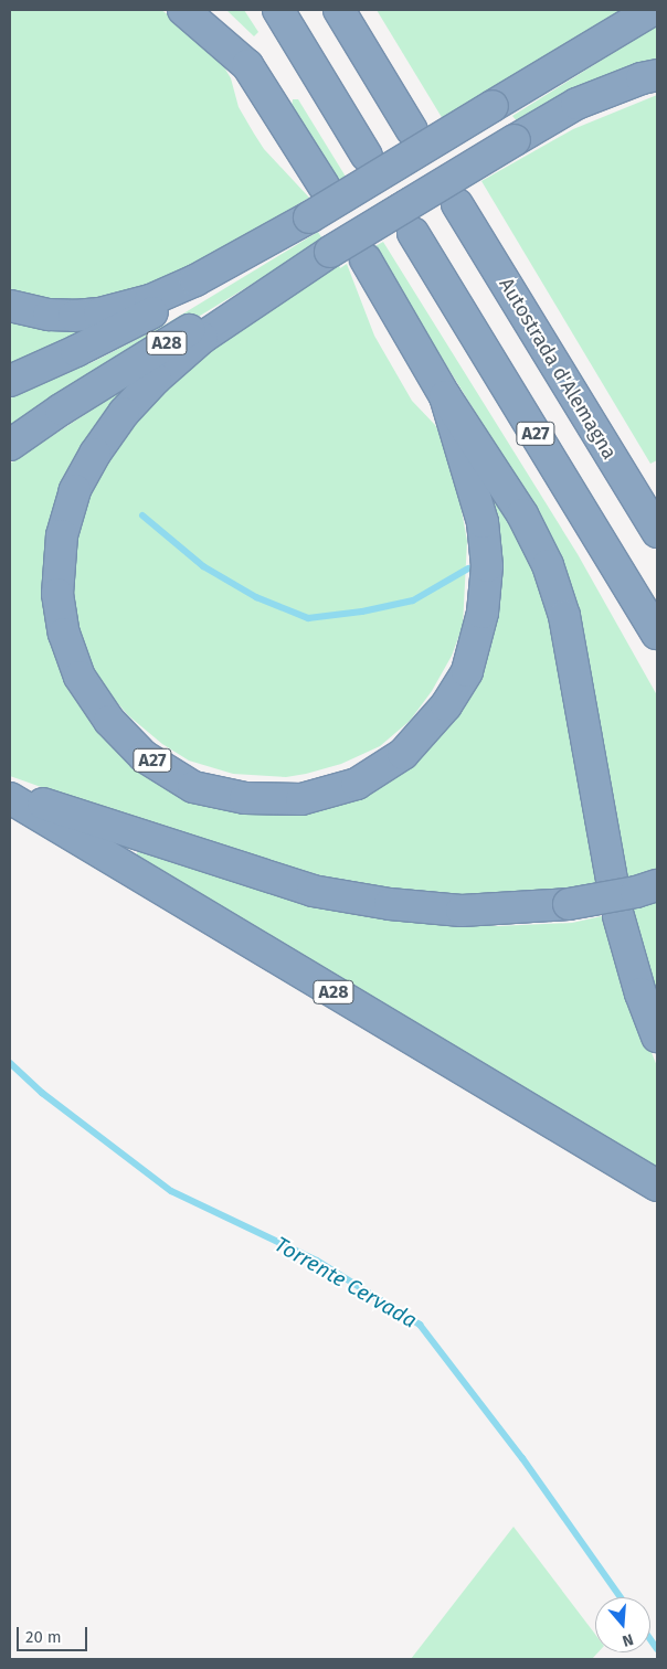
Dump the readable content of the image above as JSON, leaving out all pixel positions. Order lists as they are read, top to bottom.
{
  "streets": {
    "highway": ["A28", "Autostrada d'Alemagna", "A27"]
  },
  "crossings": [
    ["A28", "A27"]
  ],
  "water": ["Torrente Cervada"],
  "scale_bar": "20 m",
  "north": "bottom"
}
